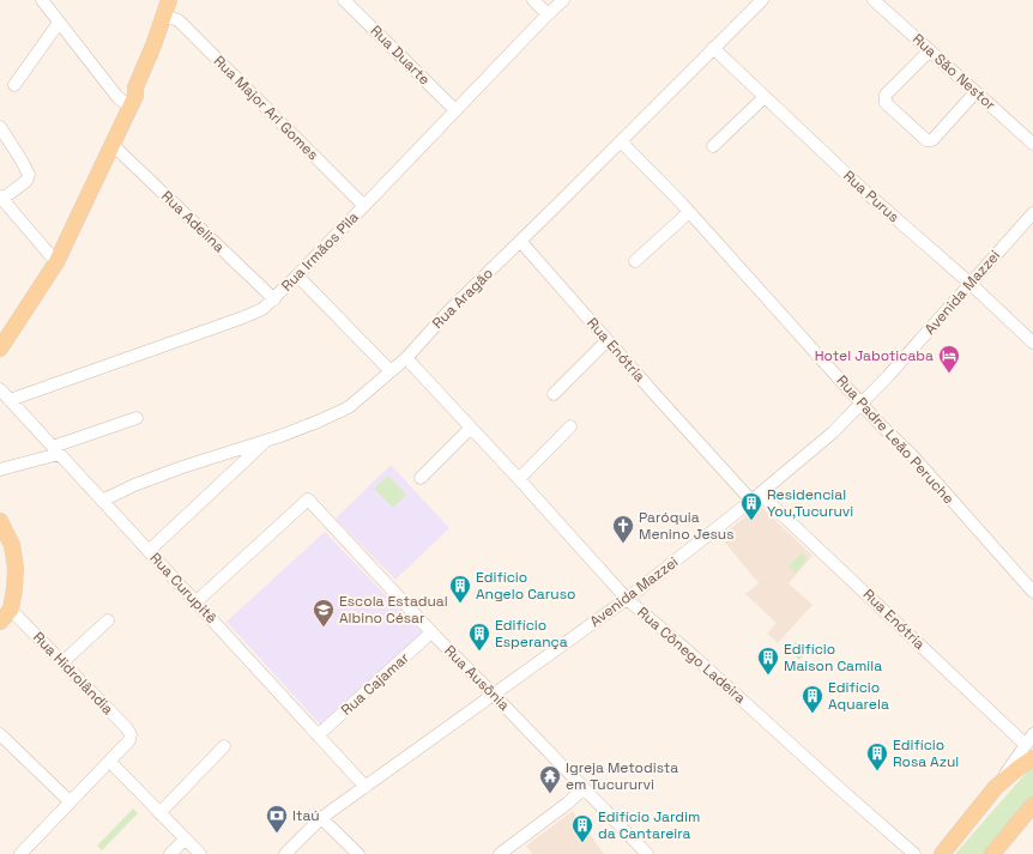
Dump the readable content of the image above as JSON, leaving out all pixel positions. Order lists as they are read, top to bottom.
{
  "streets": {
    "street": [
      "Rua Duarte",
      "Rua São Nestor",
      "Rua Major Ari Gomes",
      "Rua Purus",
      "Rua Adelina",
      "Rua Irmãos Pìla",
      "Avenida Mazzei",
      "Rua Aragão",
      "Rua Enótria",
      "Rua Padre Leão Peruche",
      "Rua Curupitê",
      "Rua Cônego Ladeira",
      "Rua Hidrolândia",
      "Rua Ausônia",
      "Rua Cajamar"
    ]
  },
  "crossings": [
    ["Rua Duarte", "Rua Irmãos Pìla"],
    ["Rua Major Ari Gomes", "Rua Irmãos Pìla"],
    ["Rua Purus", "Avenida Mazzei"],
    ["Rua Purus", "Rua Aragão"],
    ["Rua Adelina", "Rua Irmãos Pìla"],
    ["Rua Irmãos Pìla", "Rua Curupitê"],
    ["Avenida Mazzei", "Rua Enótria"],
    ["Avenida Mazzei", "Rua Padre Leão Peruche"],
    ["Avenida Mazzei", "Rua Curupitê"],
    ["Avenida Mazzei", "Rua Cônego Ladeira"],
    ["Avenida Mazzei", "Rua Ausônia"],
    ["Rua Aragão", "Rua Enótria"],
    ["Rua Aragão", "Rua Padre Leão Peruche"],
    ["Rua Aragão", "Rua Curupitê"],
    ["Rua Aragão", "Rua Cônego Ladeira"],
    ["Rua Curupitê", "Rua Ausônia"],
    ["Rua Curupitê", "Rua Cajamar"],
    ["Rua Ausônia", "Rua Cajamar"]
  ],
  "places": {
    "hotel": ["Hotel Jaboticaba"],
    "building": [
      "Residencial You,Tucuruvi",
      "Edifício Angelo Caruso",
      "Edifício Esperança",
      "Edifício Maison Camila",
      "Edifício Aquarela",
      "Edifício Rosa Azul",
      "Edifício Jardim da Cantareira"
    ],
    "church": ["Paróquia Menino Jesus"],
    "school or university": ["Escola Estadual Albino César"],
    "temple": ["Igreja Metodista em Tucururvi"],
    "bank": ["Itaú"]
  }
}
